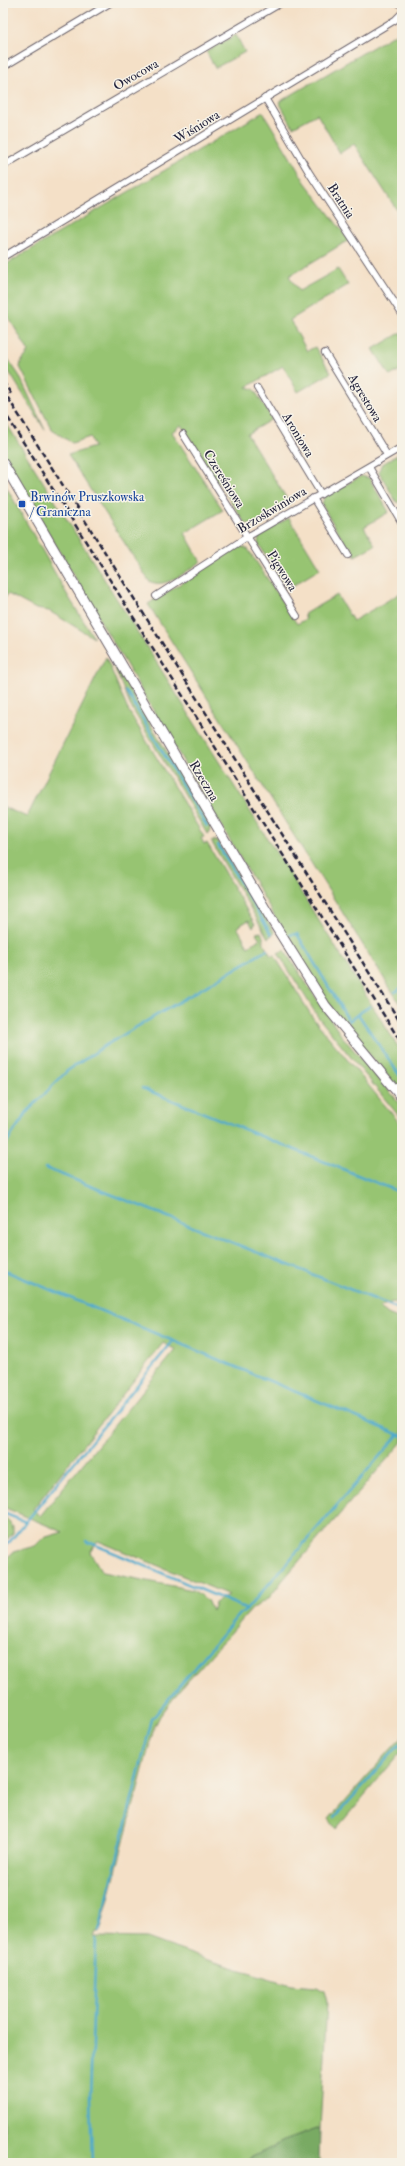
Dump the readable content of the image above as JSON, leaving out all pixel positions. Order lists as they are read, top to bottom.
{
  "streets": {
    "street": [
      "Owocowa",
      "Wiśniowa",
      "Bratnia",
      "Agrestowa",
      "Aroniowa",
      "Czereśniowa",
      "Brzoskwiniowa",
      "Pigwowa",
      "Rzeczna"
    ]
  },
  "crossings": [
    ["Wiśniowa", "Bratnia"],
    ["Agrestowa", "Brzoskwiniowa"],
    ["Aroniowa", "Brzoskwiniowa"],
    ["Czereśniowa", "Brzoskwiniowa"],
    ["Czereśniowa", "Pigwowa"],
    ["Brzoskwiniowa", "Pigwowa"]
  ],
  "places": {
    "transit": ["Brwinów Pruszkowska / Graniczna"]
  }
}
